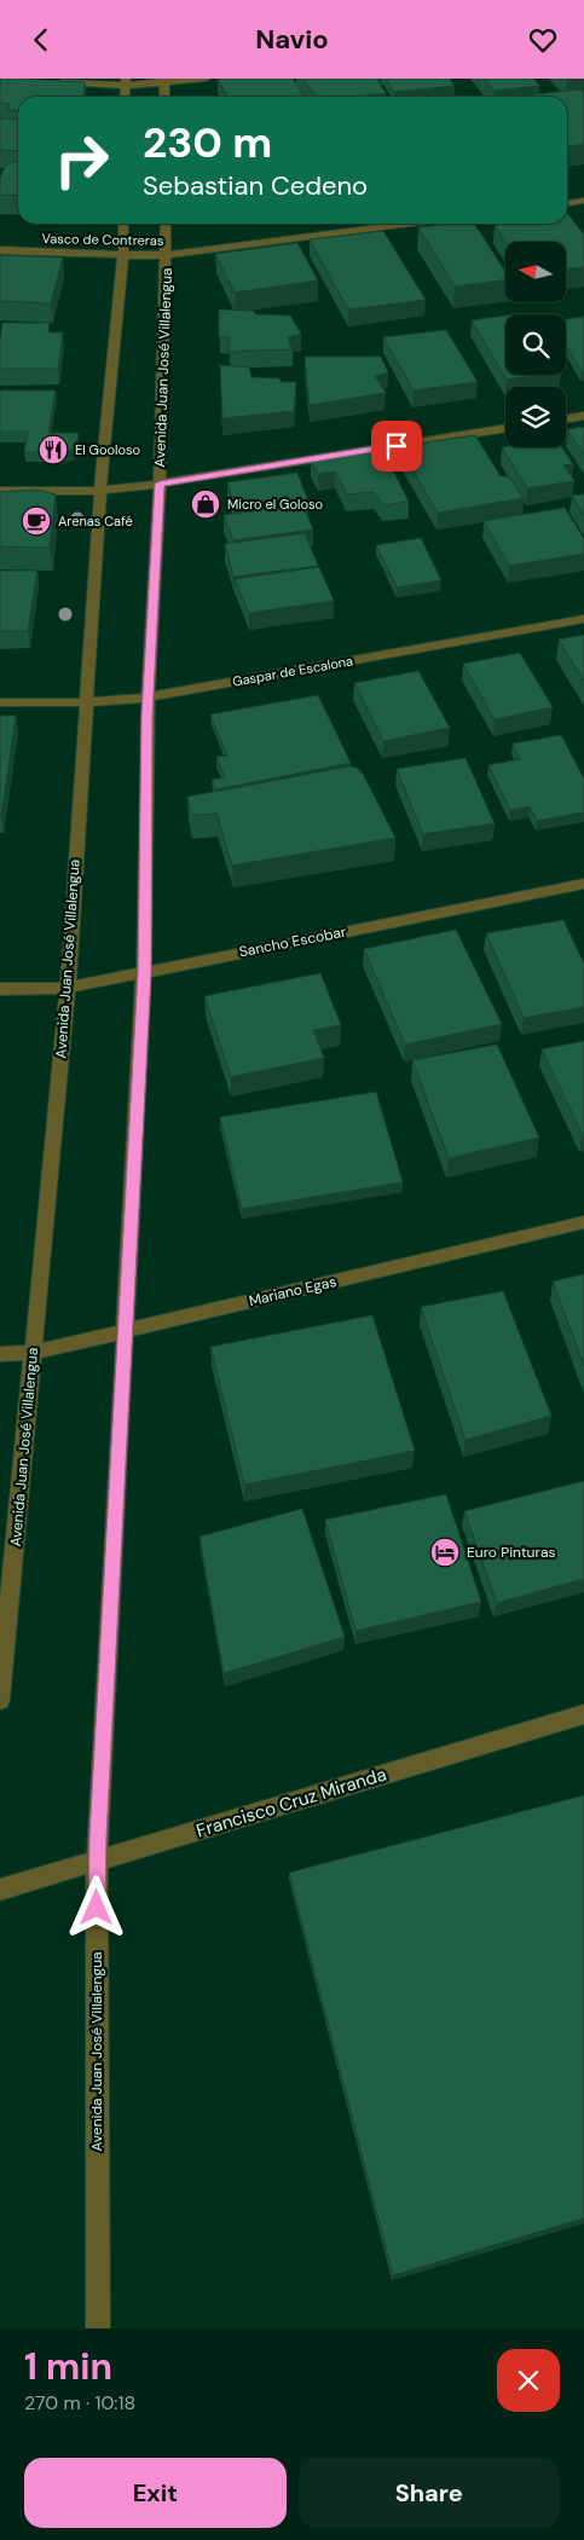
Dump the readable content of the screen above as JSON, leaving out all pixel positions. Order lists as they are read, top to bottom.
{
  "streets": {
    "street": [
      "Vasco de Contreras",
      "Avenida Juan José Villalengua",
      "Gaspar de Escalona",
      "Sancho Escobar",
      "Mariano Egas",
      "Francisco Cruz Miranda"
    ]
  },
  "crossings": [
    ["Vasco de Contreras", "Avenida Juan José Villalengua"],
    ["Avenida Juan José Villalengua", "Gaspar de Escalona"],
    ["Avenida Juan José Villalengua", "Sancho Escobar"],
    ["Avenida Juan José Villalengua", "Mariano Egas"],
    ["Avenida Juan José Villalengua", "Francisco Cruz Miranda"]
  ],
  "places": {
    "restaurant": ["El Gooloso"],
    "shop": ["Micro el Goloso"],
    "cafe": ["Arenas Café"],
    "hotel": ["Euro Pinturas"]
  },
  "north": "left",
  "page": {
    "header": "Navio",
    "turn": ["230 m", "Sebastian Cedeno"],
    "heading": ["1 min", "270 m · 10:18"],
    "buttons": ["Exit", "Share"]
  }
}
